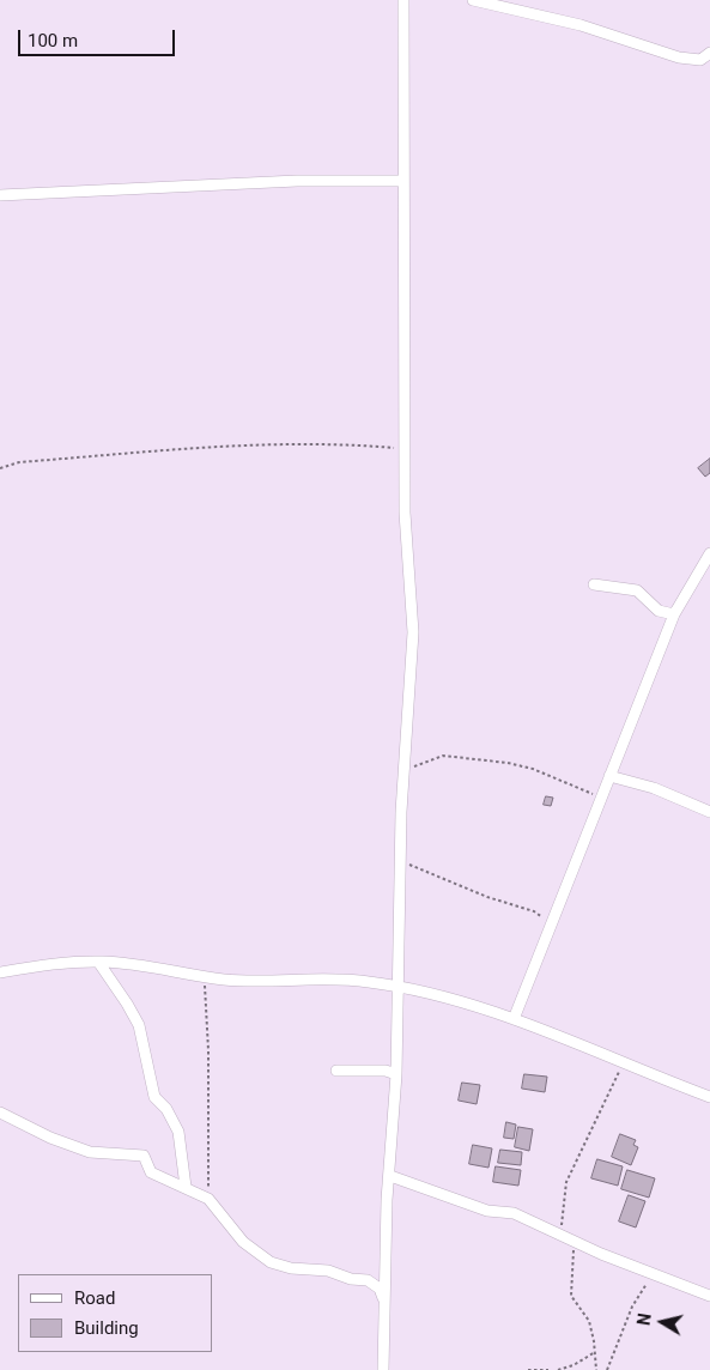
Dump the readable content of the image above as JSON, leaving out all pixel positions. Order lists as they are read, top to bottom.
{
  "legend": ["Road", "Building"],
  "scale_bar": "100 m",
  "north": "left"
}
